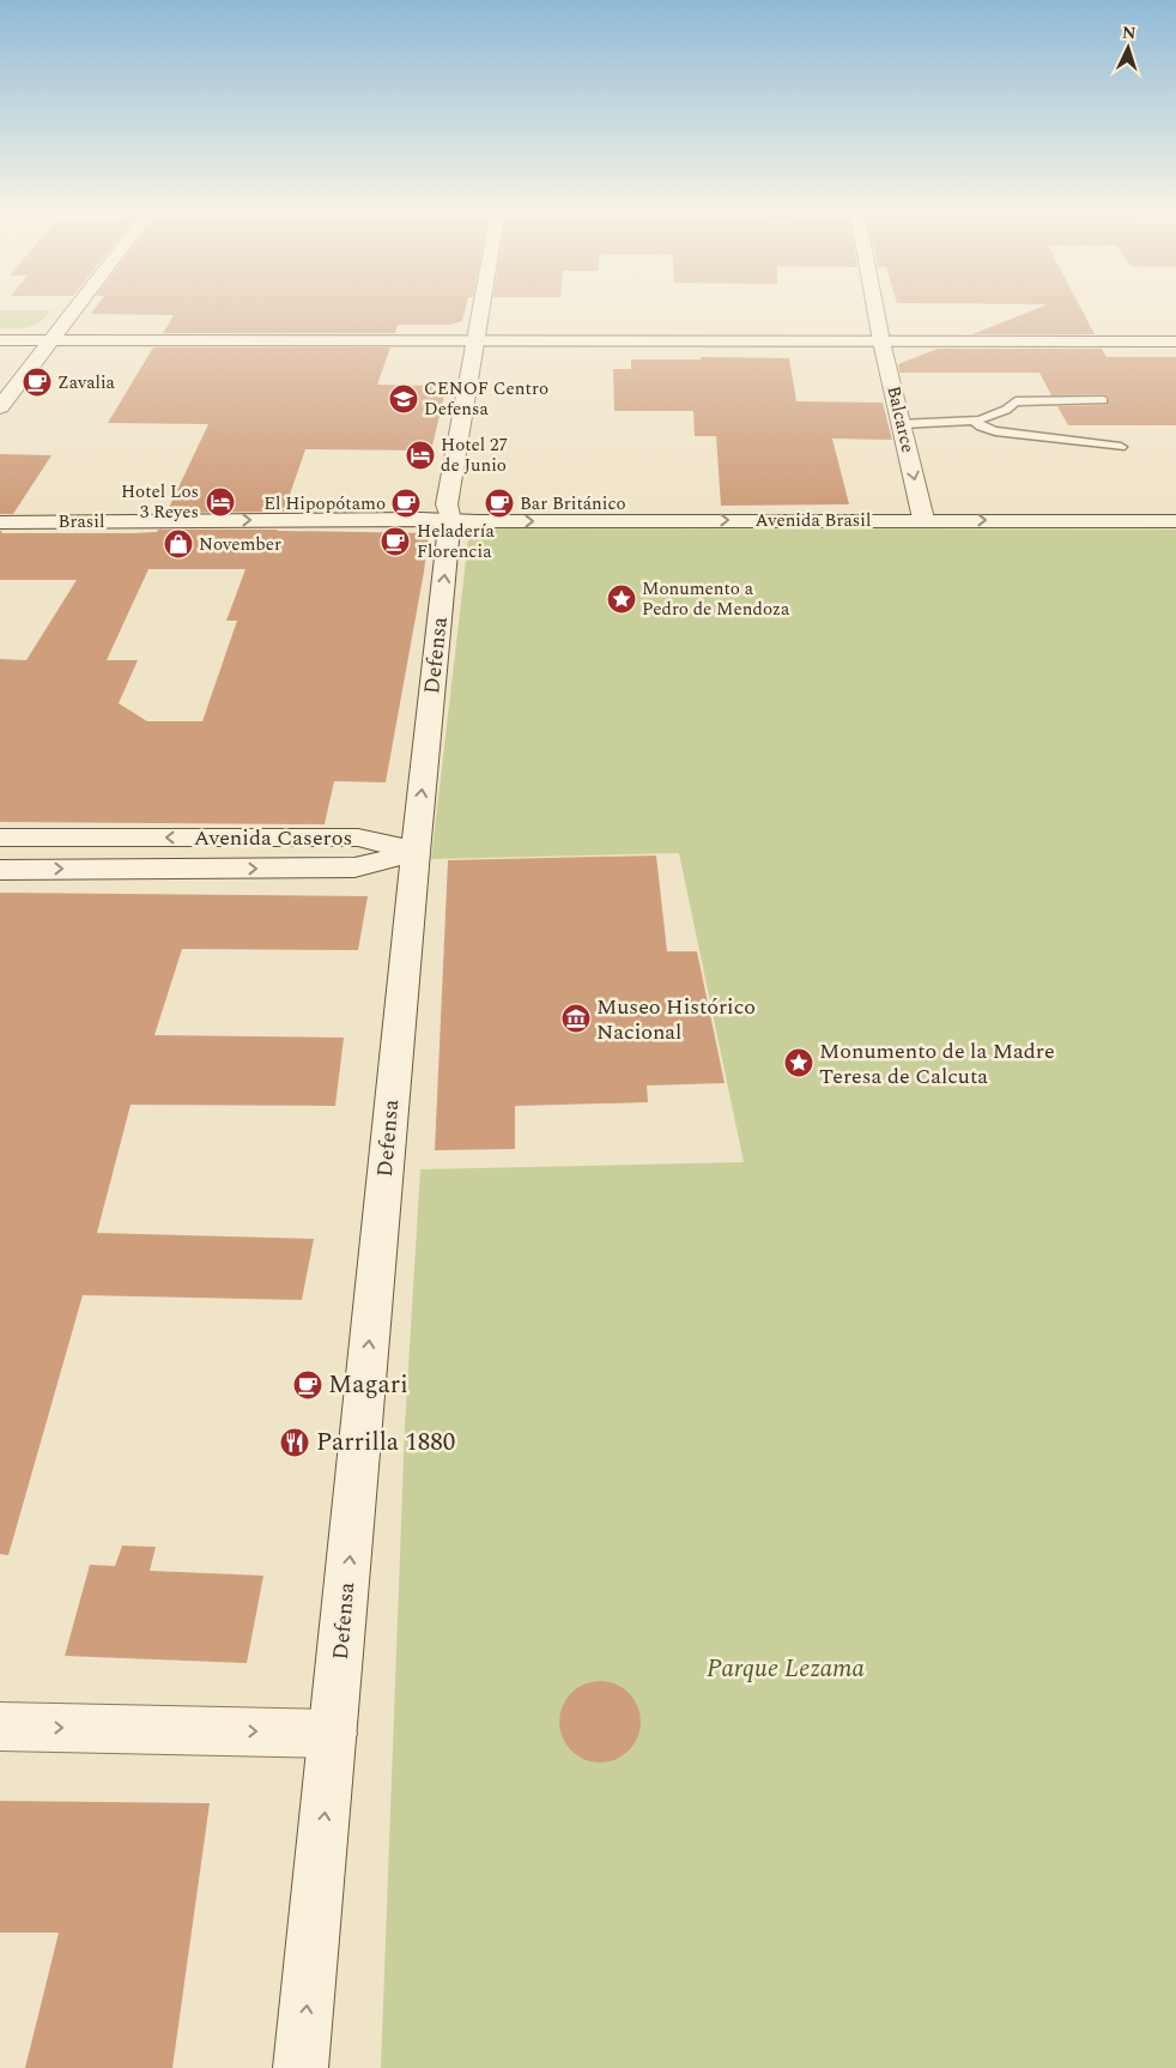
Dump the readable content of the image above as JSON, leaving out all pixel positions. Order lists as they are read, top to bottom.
{
  "streets": {
    "street": [
      "Balcarce",
      "Avenida Brasil",
      "Brasil",
      "Defensa",
      "Avenida Caseros"
    ]
  },
  "crossings": [
    ["Balcarce", "Avenida Brasil"],
    ["Avenida Brasil", "Brasil"],
    ["Avenida Brasil", "Defensa"],
    ["Brasil", "Defensa"],
    ["Defensa", "Avenida Caseros"]
  ],
  "one_way": ["Balcarce", "Defensa"],
  "parks": ["Parque Lezama"],
  "places": {
    "cafe": [
      "Zavalia",
      "El Hipopótamo",
      "Bar Británico",
      "Heladería Florencia",
      "Magari"
    ],
    "school or university": ["CENOF Centro Defensa"],
    "hotel": ["Hotel 27 de Junio", "Hotel Los 3 Reyes"],
    "shop": ["November"],
    "place": ["Monumento a Pedro de Mendoza", "Monumento de la Madre Teresa de Calcuta"],
    "museum": ["Museo Histórico Nacional"],
    "restaurant": ["Parrilla 1880"]
  },
  "north": "top"
}
